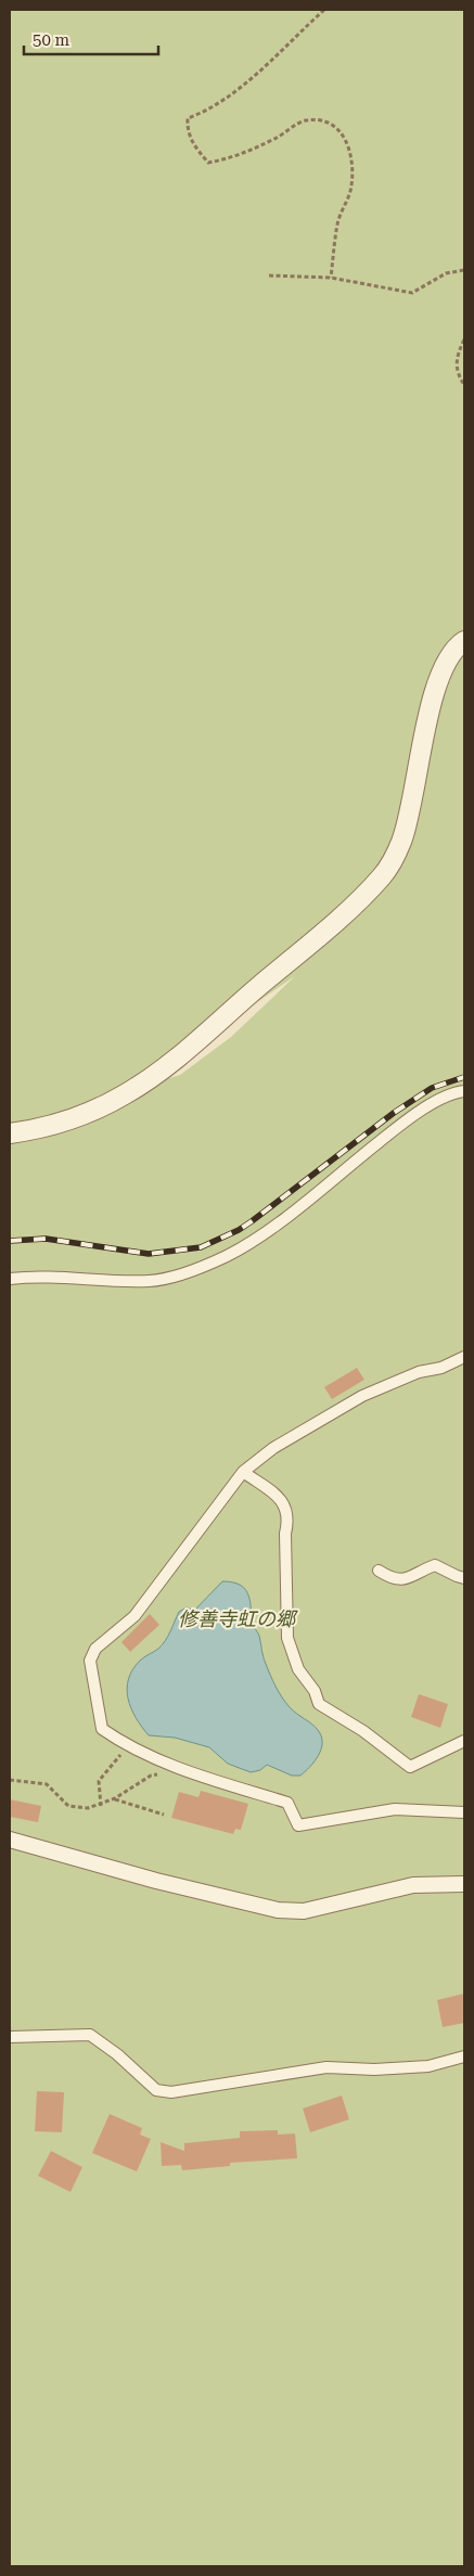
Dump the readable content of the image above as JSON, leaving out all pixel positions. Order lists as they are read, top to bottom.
{
  "parks": ["修善寺虹の郷"],
  "scale_bar": "50 m"
}
